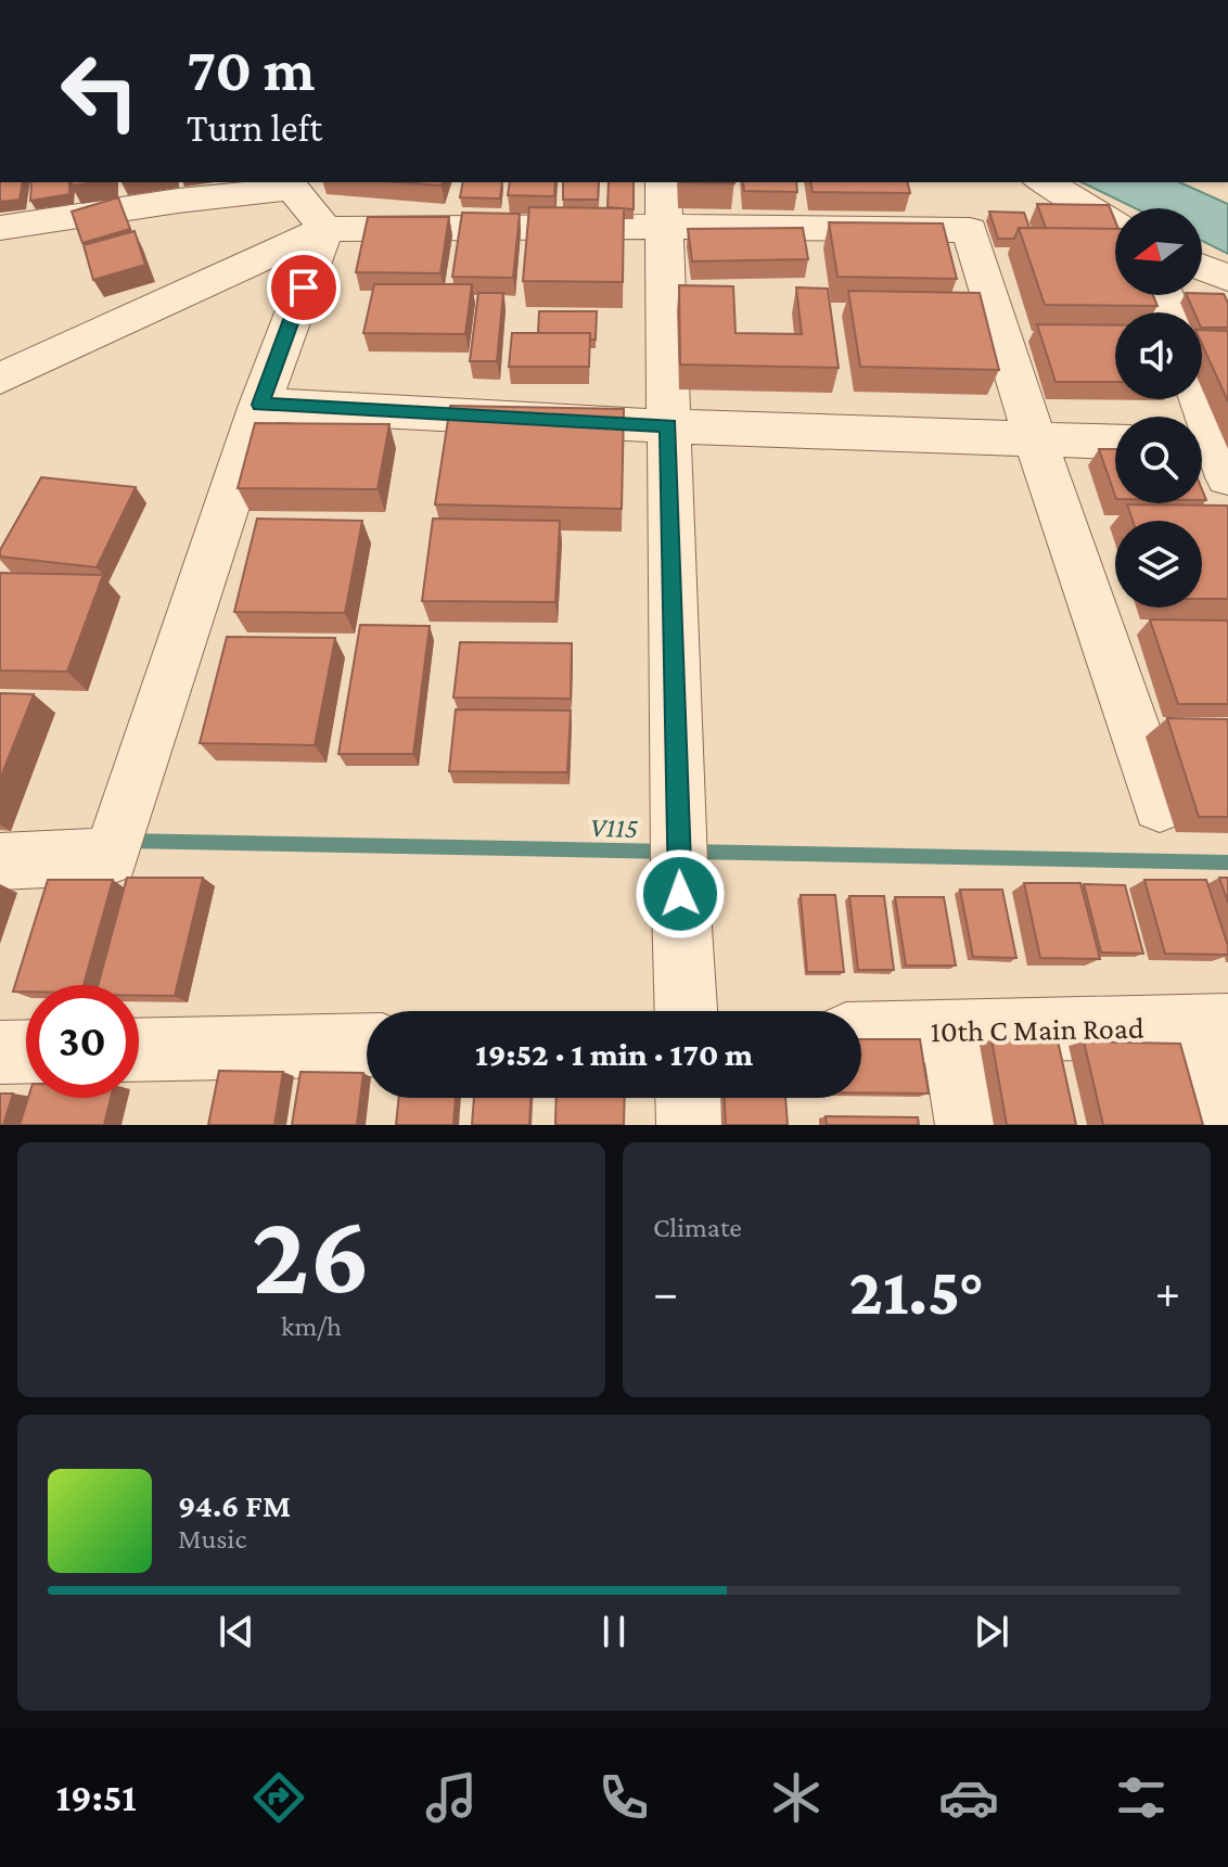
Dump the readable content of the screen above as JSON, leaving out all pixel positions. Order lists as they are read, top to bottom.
{
  "streets": {
    "street": ["10th C Main Road"]
  },
  "water": ["V115"],
  "north": "left",
  "page": {
    "turn": ["70 m", "Turn left"],
    "limit": "30",
    "trip": "19:52 · 1 min · 170 m",
    "tile": [
      ["26", "km/h"],
      "Climate"
    ],
    "heat": ["−", "21.5°", "+"],
    "song": ["94.6 FM", "Music"],
    "tabs": "19:51"
  }
}
